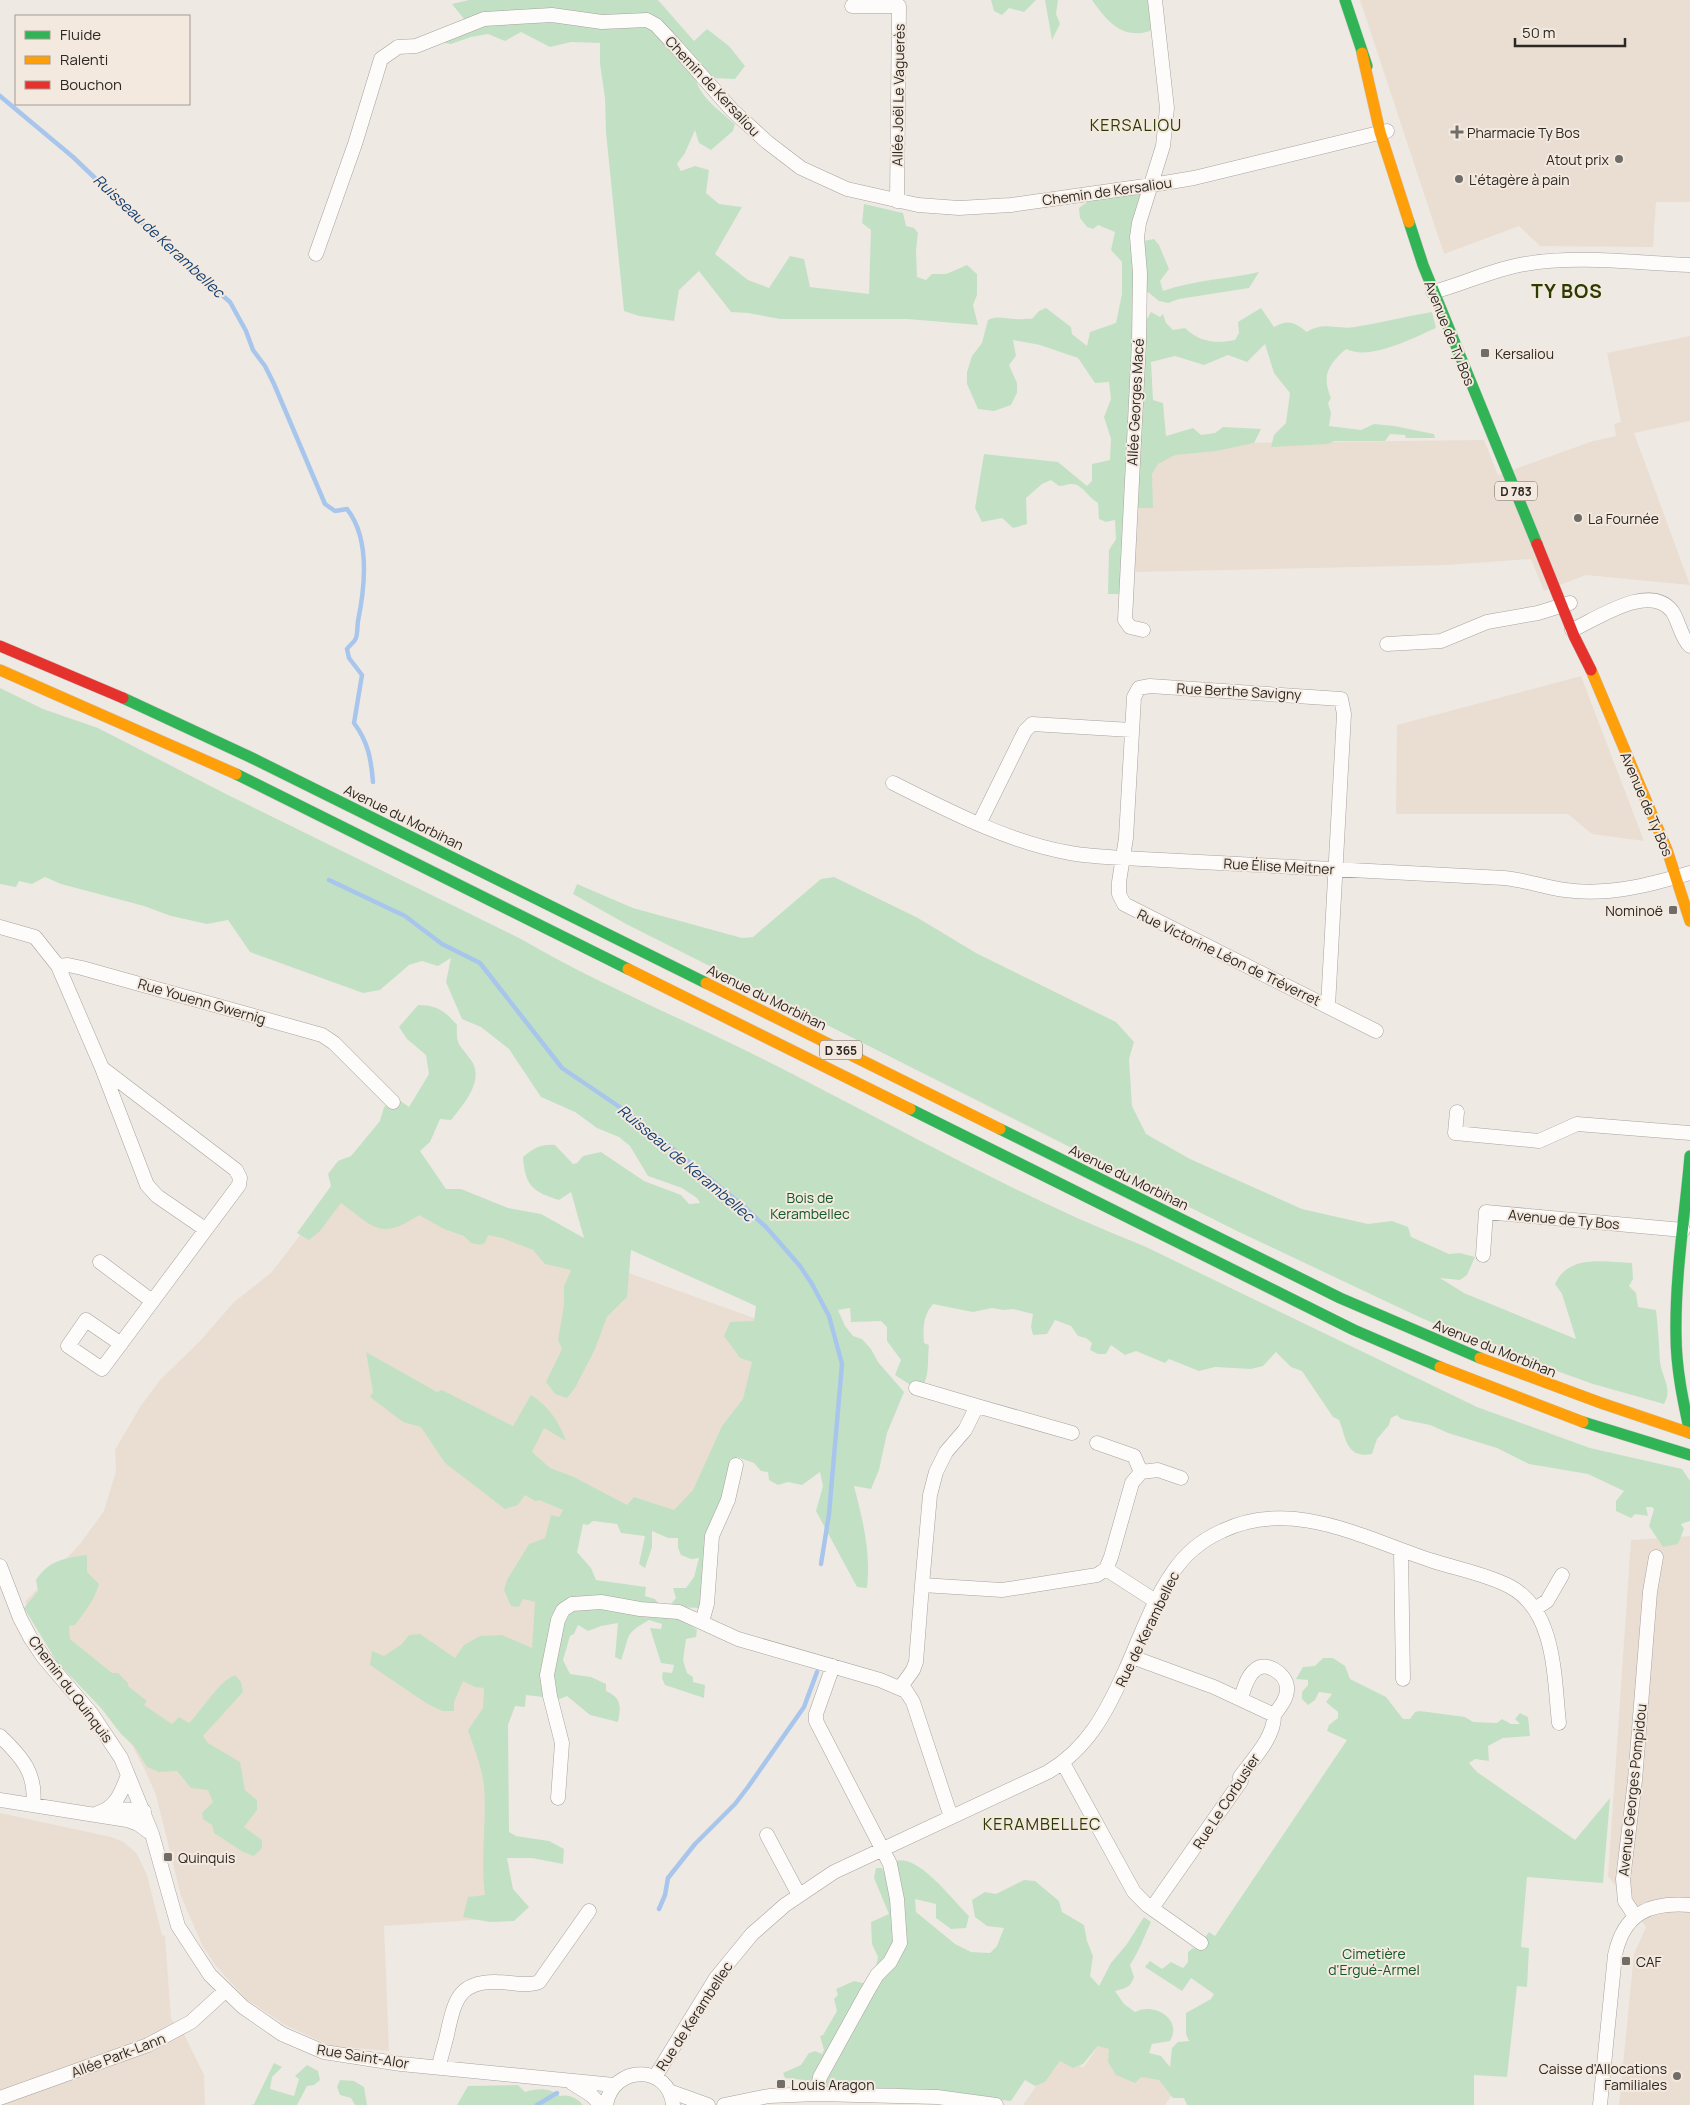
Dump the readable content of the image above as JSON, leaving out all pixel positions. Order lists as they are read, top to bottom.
{
  "streets": {
    "main road": [
      "Avenue de Ty Bos",
      "D 783",
      "Avenue du Morbihan",
      "D 365"
    ],
    "street": [
      "Chemin de Kersaliou",
      "Allée Joël Le Vaguerès",
      "Allée Georges Macé",
      "Rue Berthe Savigny",
      "Rue Élise Meitner",
      "Rue Victorine Léon de Tréverret",
      "Rue Youenn Gwernig",
      "Rue de Kerambellec",
      "Chemin du Quinquis",
      "Avenue Georges Pompidou",
      "Rue Le Corbusier",
      "Allée Park-Lann",
      "Rue Saint-Alor"
    ]
  },
  "crossings": [
    ["Chemin de Kersaliou", "Allée Joël Le Vaguerès"],
    ["Chemin de Kersaliou", "Avenue de Ty Bos"],
    ["Chemin de Kersaliou", "Allée Georges Macé"],
    ["Avenue de Ty Bos", "Rue Élise Meitner"],
    ["Rue Berthe Savigny", "Rue Élise Meitner"],
    ["Rue Berthe Savigny", "Rue Victorine Léon de Tréverret"],
    ["Rue Élise Meitner", "Rue Victorine Léon de Tréverret"],
    ["Chemin du Quinquis", "Rue Saint-Alor"],
    ["Allée Park-Lann", "Rue Saint-Alor"]
  ],
  "districts": ["KERSALIOU", "TY BOS", "KERAMBELLEC"],
  "water": ["Ruisseau de Kerambellec"],
  "parks": ["Bois de Kerambellec", "Cimetière d'Ergué-Armel"],
  "places": {
    "health": ["Pharmacie Ty Bos"],
    "other": [
      "Atout prix",
      "L'étagère à pain",
      "La Fournée",
      "Caisse d'Allocations Familiales"
    ],
    "transit": [
      "Kersaliou",
      "Nominoë",
      "Quinquis",
      "CAF",
      "Louis Aragon"
    ]
  },
  "legend": ["Fluide", "Ralenti", "Bouchon"],
  "scale_bar": "50 m"
}
